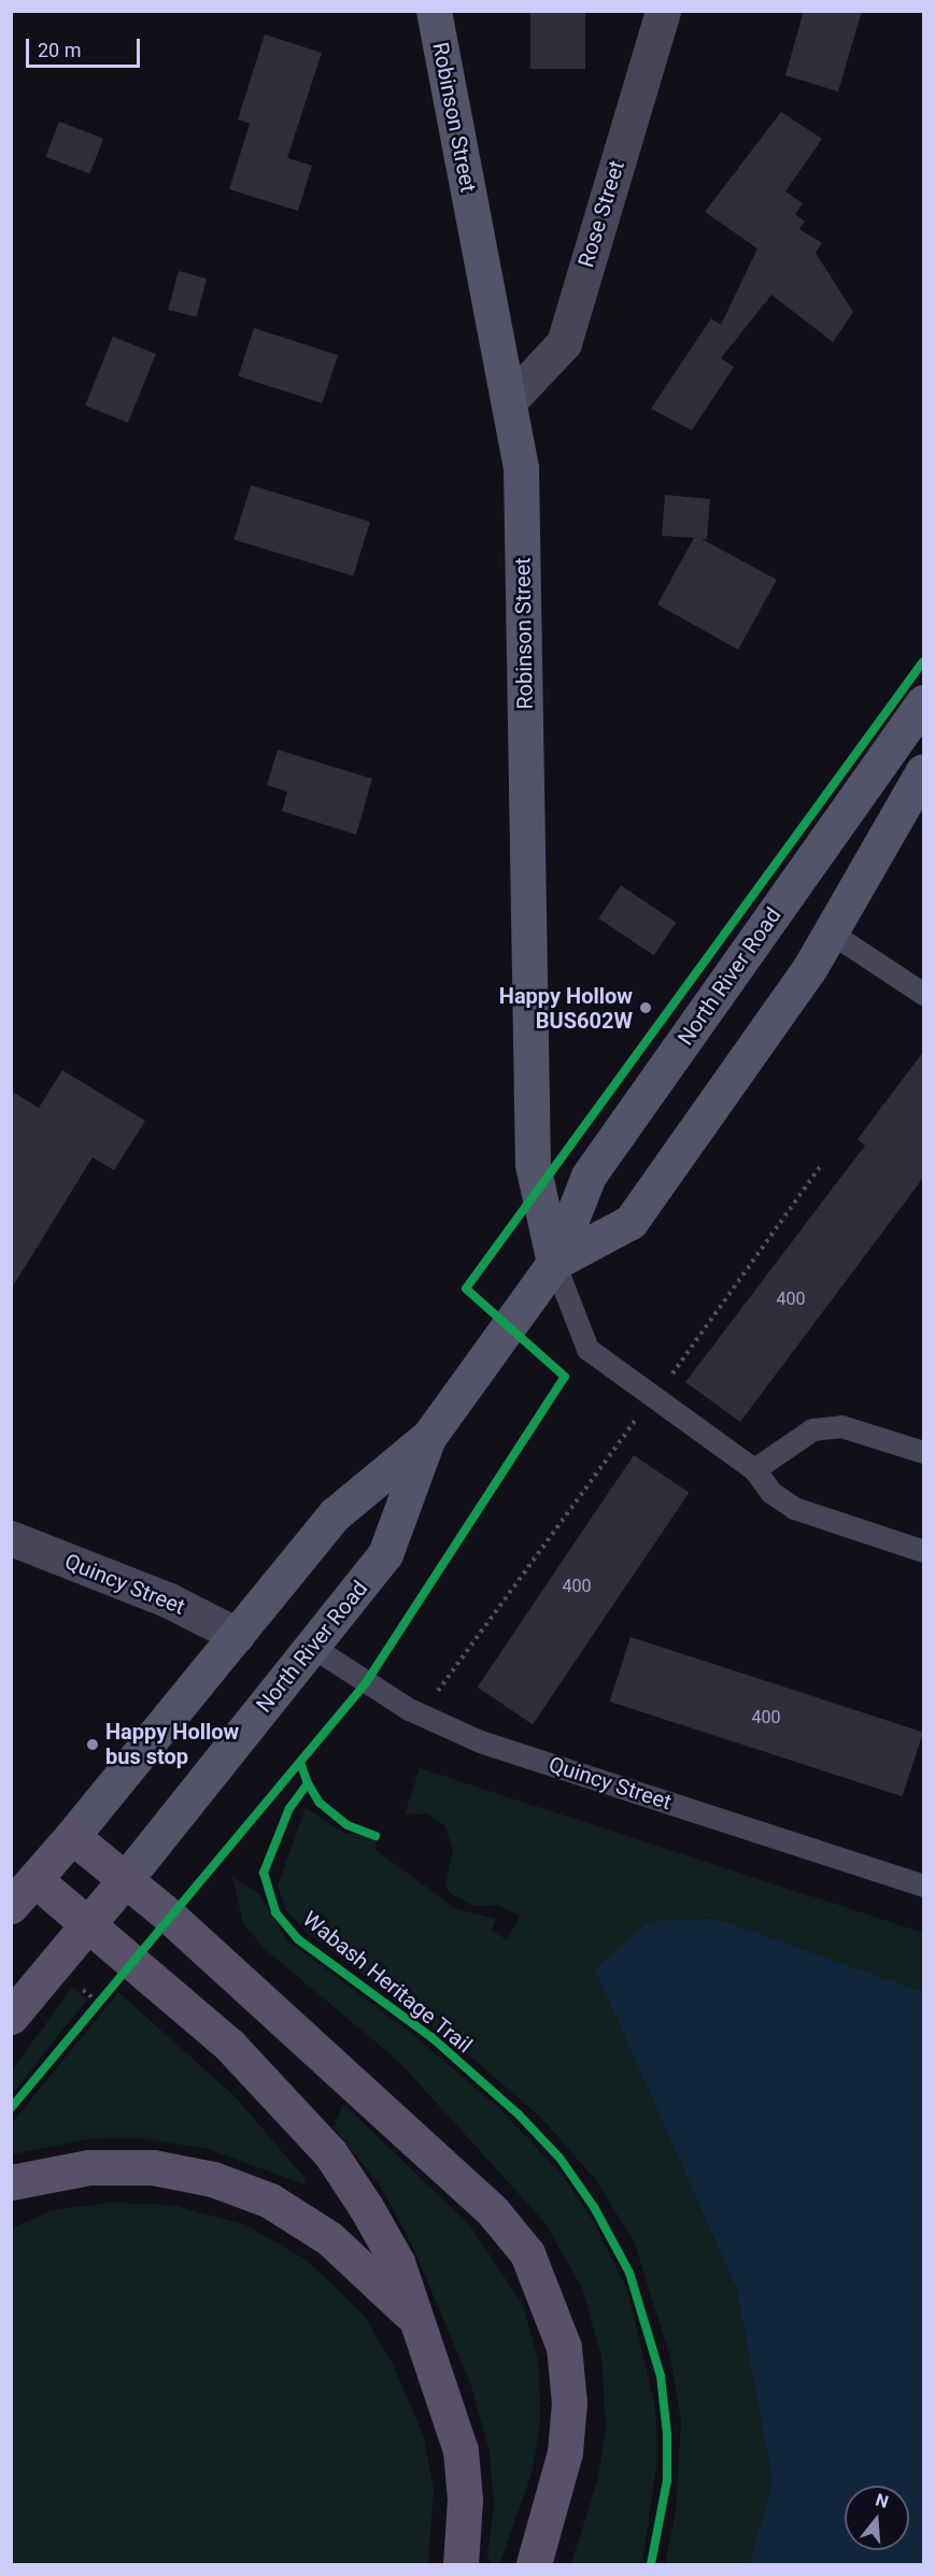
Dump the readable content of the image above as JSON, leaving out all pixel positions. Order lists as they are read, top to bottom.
{
  "streets": {
    "main road": ["Robinson Street", "North River Road"],
    "street": ["Rose Street", "Quincy Street"],
    "cycle path": ["Wabash Heritage Trail"]
  },
  "crossings": [
    ["Robinson Street", "Rose Street"],
    ["Robinson Street", "North River Road"],
    ["North River Road", "Quincy Street"]
  ],
  "places": ["Happy Hollow BUS602W", "Happy Hollow bus stop"],
  "house_numbers": ["400", "400", "400"],
  "scale_bar": "20 m",
  "north": "top"
}
